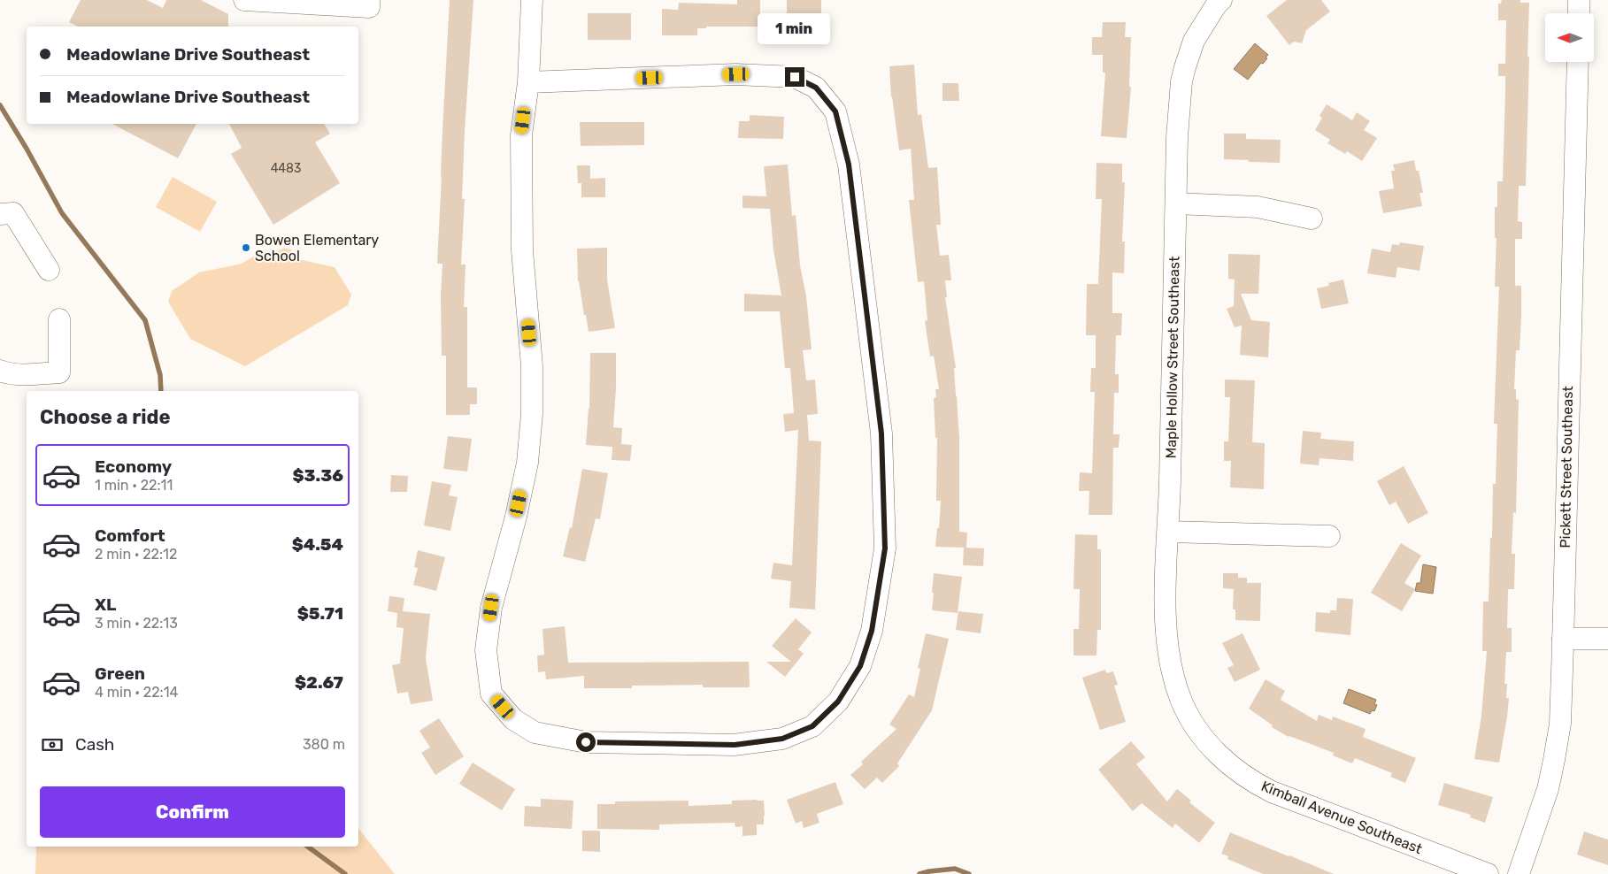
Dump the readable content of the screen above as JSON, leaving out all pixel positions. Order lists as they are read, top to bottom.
{
  "streets": {
    "street": ["Maple Hollow Street Southeast", "Pickett Street Southeast", "Kimball Avenue Southeast"]
  },
  "crossings": [
    ["Maple Hollow Street Southeast", "Kimball Avenue Southeast"]
  ],
  "places": ["Bowen Elementary School"],
  "house_numbers": ["4483"],
  "north": "left",
  "page": {
    "bubble": "1 min",
    "banner": ["Meadowlane Drive Southeast", "Meadowlane Drive Southeast"],
    "heading": "Choose a ride",
    "list": [
      {
        "name": "Economy",
        "note": "1 min · 22:11",
        "value": "$3.36"
      },
      {
        "name": "Comfort",
        "note": "2 min · 22:12",
        "value": "$4.54"
      },
      {
        "name": "XL",
        "note": "3 min · 22:13",
        "value": "$5.71"
      },
      {
        "name": "Green",
        "note": "4 min · 22:14",
        "value": "$2.67"
      }
    ],
    "pay": ["Cash", "380 m"],
    "buttons": "Confirm"
  }
}
